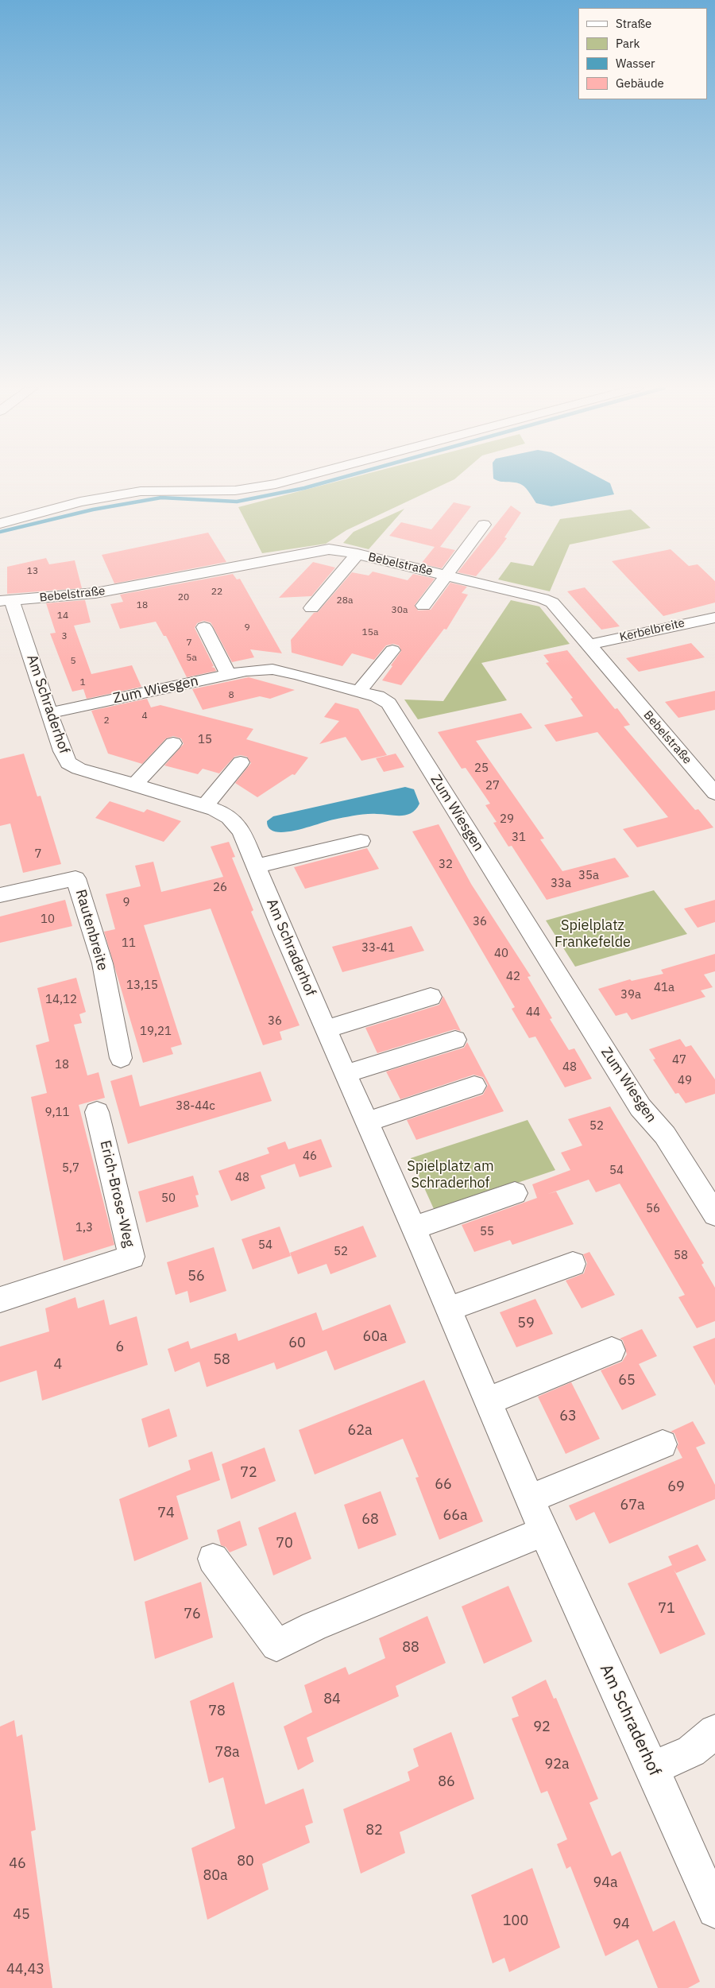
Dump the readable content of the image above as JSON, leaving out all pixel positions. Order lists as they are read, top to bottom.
{
  "streets": {
    "street": [
      "Bebelstraße",
      "Kerbelbreite",
      "Zum Wiesgen",
      "Am Schraderhof",
      "Rautenbreite",
      "Erich-Brose-Weg"
    ]
  },
  "crossings": [
    ["Bebelstraße", "Kerbelbreite"],
    ["Bebelstraße", "Am Schraderhof"],
    ["Zum Wiesgen", "Am Schraderhof"]
  ],
  "parks": ["Spielplatz Frankefelde", "Spielplatz am Schraderhof"],
  "house_numbers": [
    "13",
    "22",
    "20",
    "28a",
    "18",
    "30a",
    "14",
    "9",
    "15a",
    "3",
    "7",
    "5a",
    "5",
    "1",
    "8",
    "4",
    "2",
    "15",
    "25",
    "27",
    "29",
    "31",
    "7",
    "32",
    "35a",
    "33a",
    "26",
    "9",
    "10",
    "36",
    "11",
    "33-41",
    "40",
    "42",
    "13,15",
    "41a",
    "39a",
    "14,12",
    "44",
    "36",
    "19,21",
    "47",
    "18",
    "48",
    "49",
    "38-44c",
    "9,11",
    "52",
    "46",
    "5,7",
    "54",
    "48",
    "50",
    "56",
    "1,3",
    "55",
    "54",
    "52",
    "58",
    "56",
    "59",
    "60a",
    "60",
    "6",
    "58",
    "4",
    "65",
    "63",
    "62a",
    "72",
    "66",
    "69",
    "67a",
    "74",
    "66a",
    "68",
    "70",
    "71",
    "76",
    "88",
    "84",
    "78",
    "92",
    "78a",
    "92a",
    "86",
    "82",
    "80",
    "46",
    "80a",
    "94a",
    "45",
    "100",
    "94",
    "44,43"
  ],
  "legend": [
    "Straße",
    "Park",
    "Wasser",
    "Gebäude"
  ]
}
